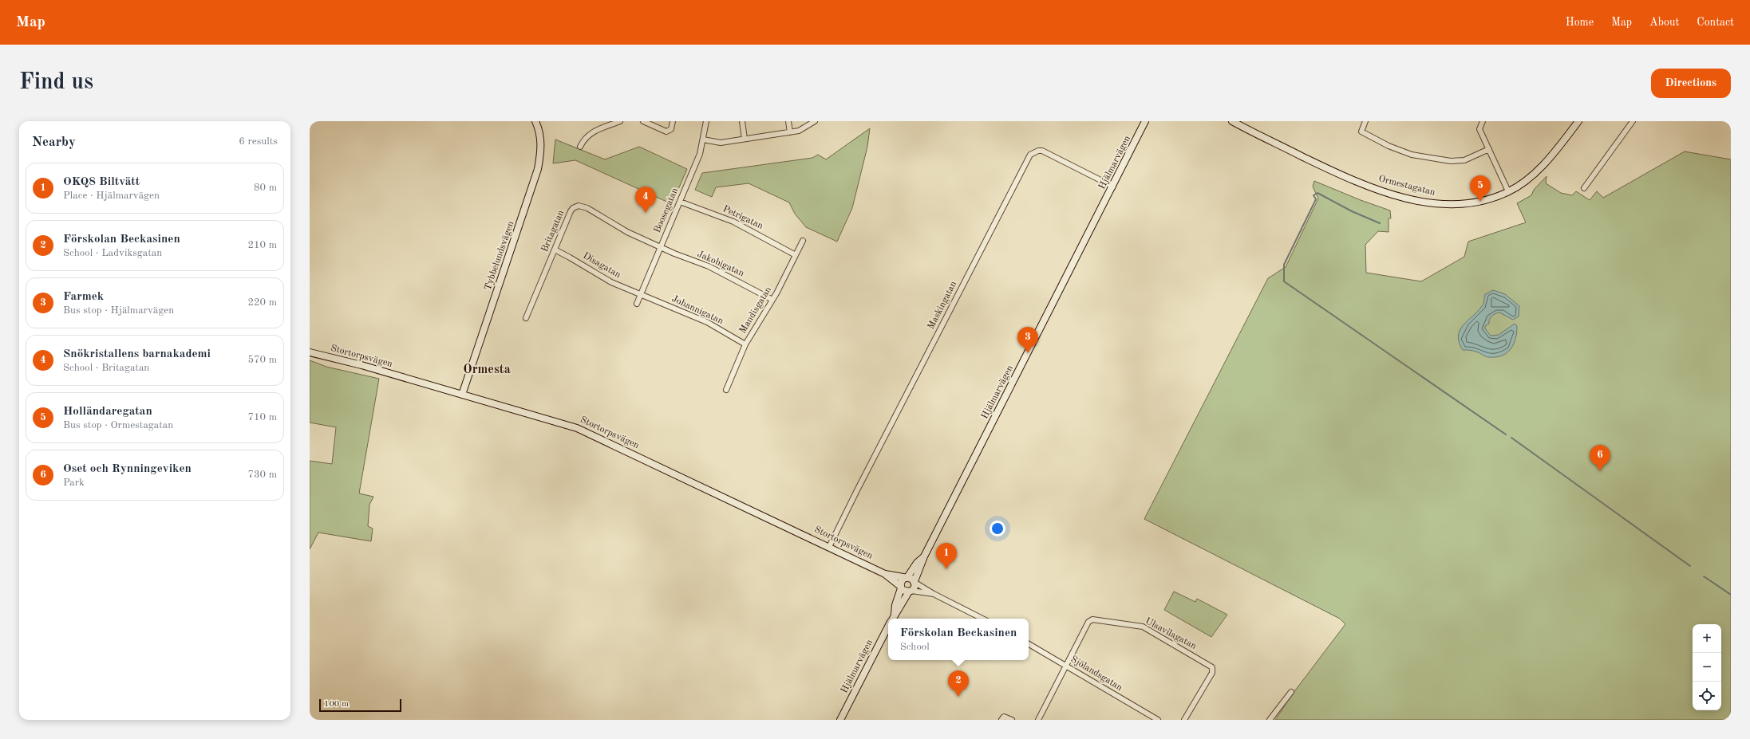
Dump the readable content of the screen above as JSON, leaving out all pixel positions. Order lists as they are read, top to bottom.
{
  "streets": {
    "street": [
      "Hjälmarvägen",
      "Ormestagatan",
      "Boosegatan",
      "Petrigatan",
      "Britagatan",
      "Tybbelundsvägen",
      "Jakobigatan",
      "Disagatan",
      "Maskingatan",
      "Johannigatan",
      "Mandisgatan",
      "Stortorpsvägen",
      "Ulsavilagatan",
      "Sjölandsgatan"
    ]
  },
  "crossings": [
    ["Hjälmarvägen", "Maskingatan"],
    ["Hjälmarvägen", "Stortorpsvägen"],
    ["Boosegatan", "Petrigatan"],
    ["Boosegatan", "Britagatan"],
    ["Boosegatan", "Jakobigatan"],
    ["Boosegatan", "Disagatan"],
    ["Boosegatan", "Johannigatan"],
    ["Petrigatan", "Mandisgatan"],
    ["Britagatan", "Jakobigatan"],
    ["Britagatan", "Disagatan"],
    ["Tybbelundsvägen", "Stortorpsvägen"],
    ["Jakobigatan", "Mandisgatan"],
    ["Disagatan", "Johannigatan"],
    ["Maskingatan", "Stortorpsvägen"],
    ["Johannigatan", "Mandisgatan"],
    ["Ulsavilagatan", "Sjölandsgatan"]
  ],
  "districts": ["Ormesta"],
  "scale_bar": "100 m",
  "page": {
    "header": "Map",
    "nav": [
      "Home",
      "Map",
      "About",
      "Contact"
    ],
    "buttons": "Directions",
    "title": "Find us",
    "heading": ["Nearby", "6 results"],
    "list": [
      {
        "mark": "1",
        "name": "OKQ8 Biltvätt",
        "note": "Place · Hjälmarvägen",
        "value": "80 m"
      },
      {
        "mark": "2",
        "name": "Förskolan Beckasinen",
        "note": "School · Ladviksgatan",
        "value": "210 m"
      },
      {
        "mark": "3",
        "name": "Farmek",
        "note": "Bus stop · Hjälmarvägen",
        "value": "220 m"
      },
      {
        "mark": "4",
        "name": "Snökristallens barnakademi",
        "note": "School · Britagatan",
        "value": "570 m"
      },
      {
        "mark": "5",
        "name": "Holländaregatan",
        "note": "Bus stop · Ormestagatan",
        "value": "710 m"
      },
      {
        "mark": "6",
        "name": "Oset och Rynningeviken",
        "note": "Park",
        "value": "730 m"
      }
    ],
    "pins": [
      "5",
      "4",
      "3",
      "6",
      "1",
      "2"
    ],
    "popup": ["Förskolan Beckasinen", "School"],
    "map_buttons": ["+", "−"],
    "scale": "100 m"
  }
}
